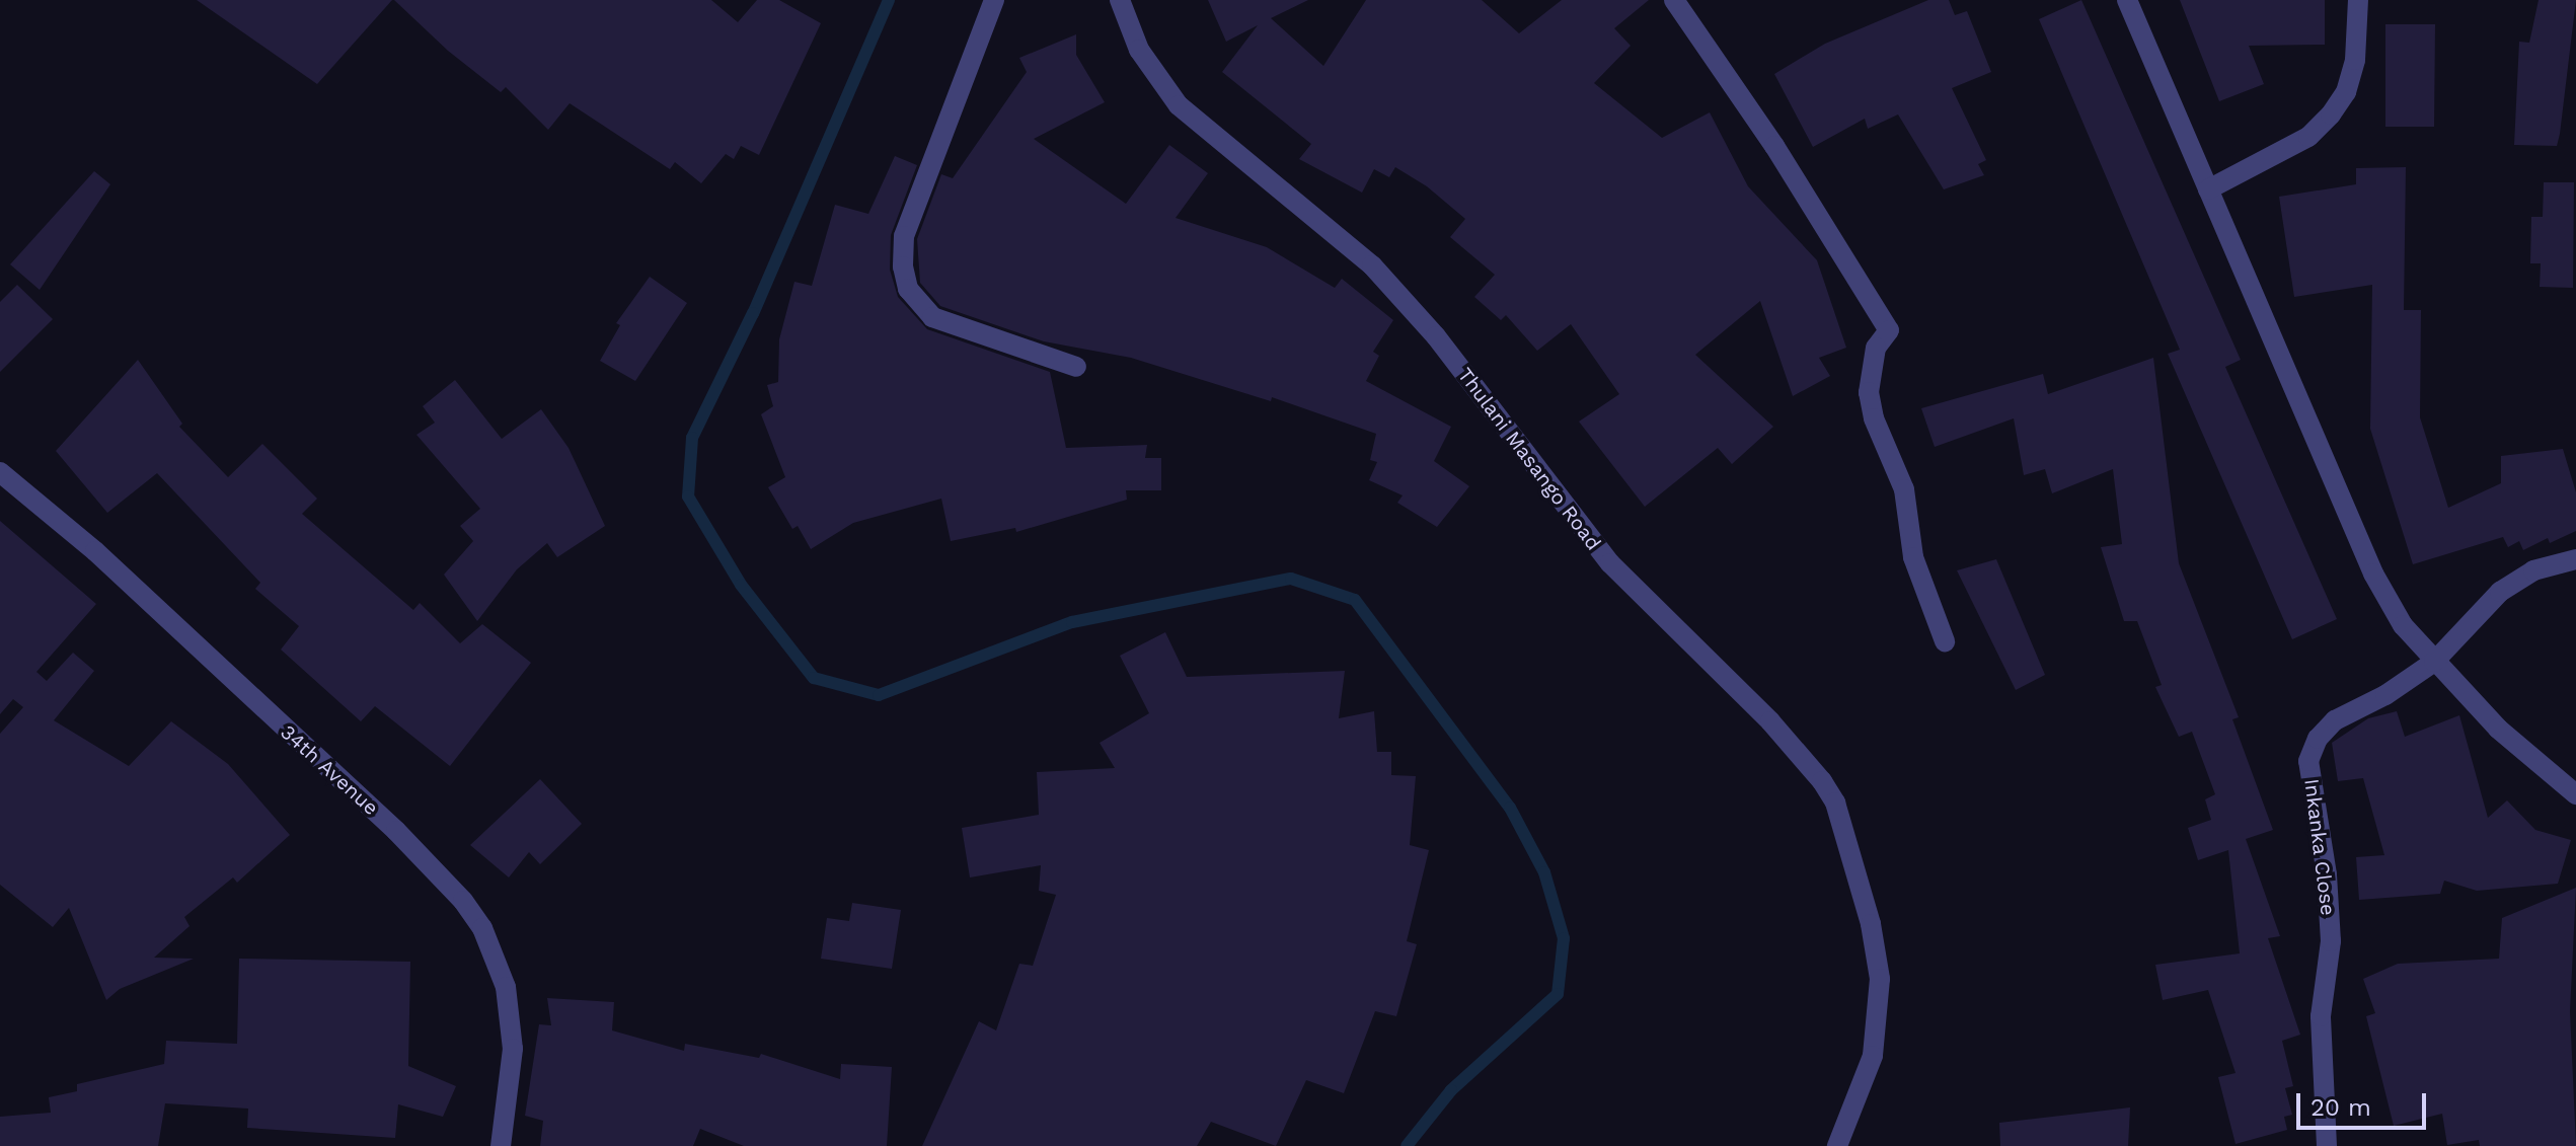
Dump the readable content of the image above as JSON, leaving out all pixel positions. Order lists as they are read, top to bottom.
{
  "streets": {
    "street": ["Thulani Masango Road", "34th Avenue", "Inkanka Close"]
  },
  "scale_bar": "20 m"
}
